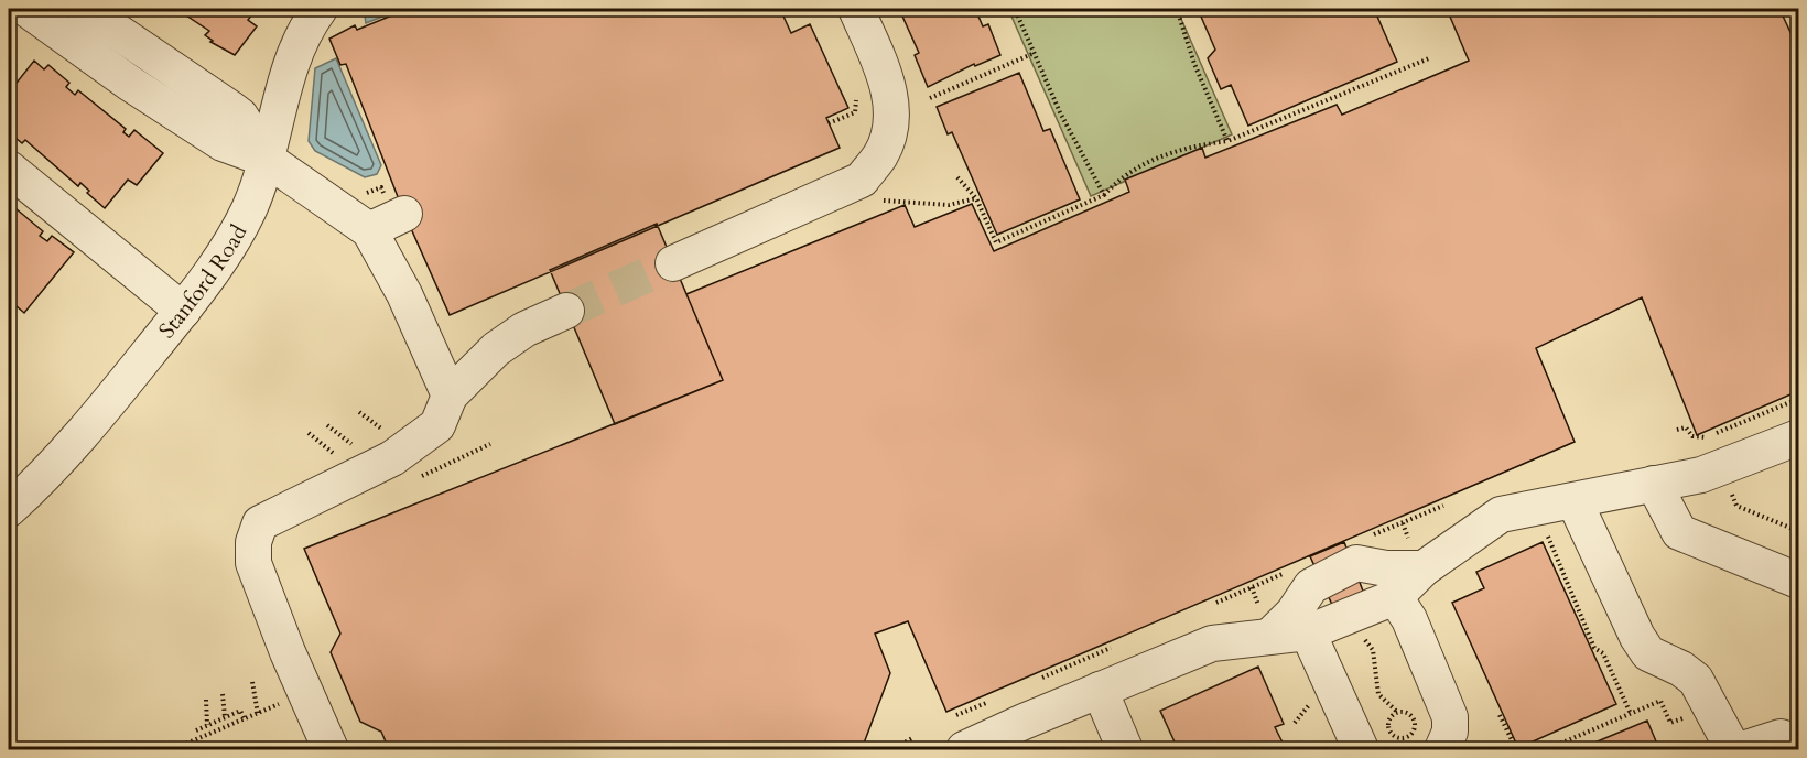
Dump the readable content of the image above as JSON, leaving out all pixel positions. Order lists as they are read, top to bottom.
{
  "streets": {
    "street": ["Stanford Road"]
  }
}
